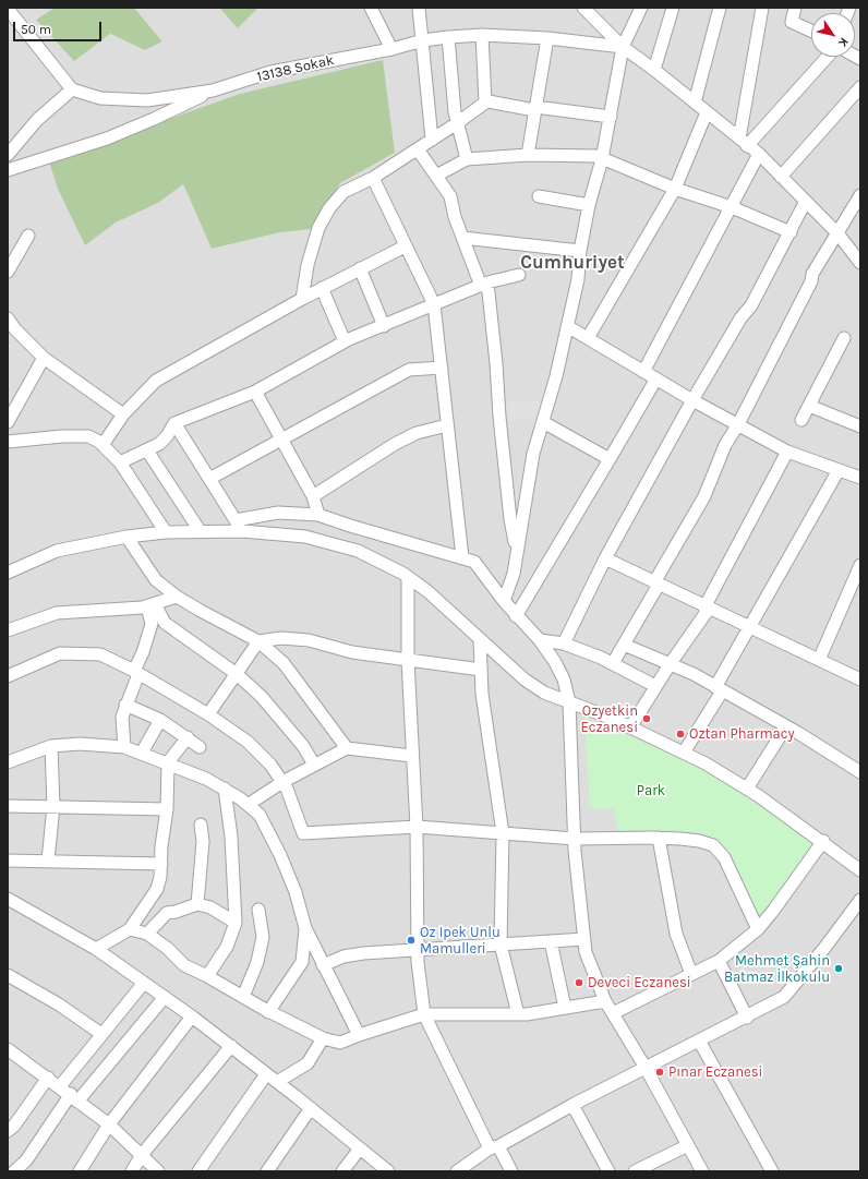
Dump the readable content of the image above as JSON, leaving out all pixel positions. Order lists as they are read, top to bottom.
{
  "streets": {
    "street": ["13138 Sokak"]
  },
  "districts": ["Cumhuriyet"],
  "parks": ["Park"],
  "places": [
    "Ozyetkin Eczanesi",
    "Oztan Pharmacy",
    "Oz Ipek Unlu Mamulleri",
    "Mehmet Şahin Batmaz İlkokulu",
    "Deveci Eczanesi",
    "Pınar Eczanesi"
  ],
  "scale_bar": "50 m",
  "north": "bottom right"
}
